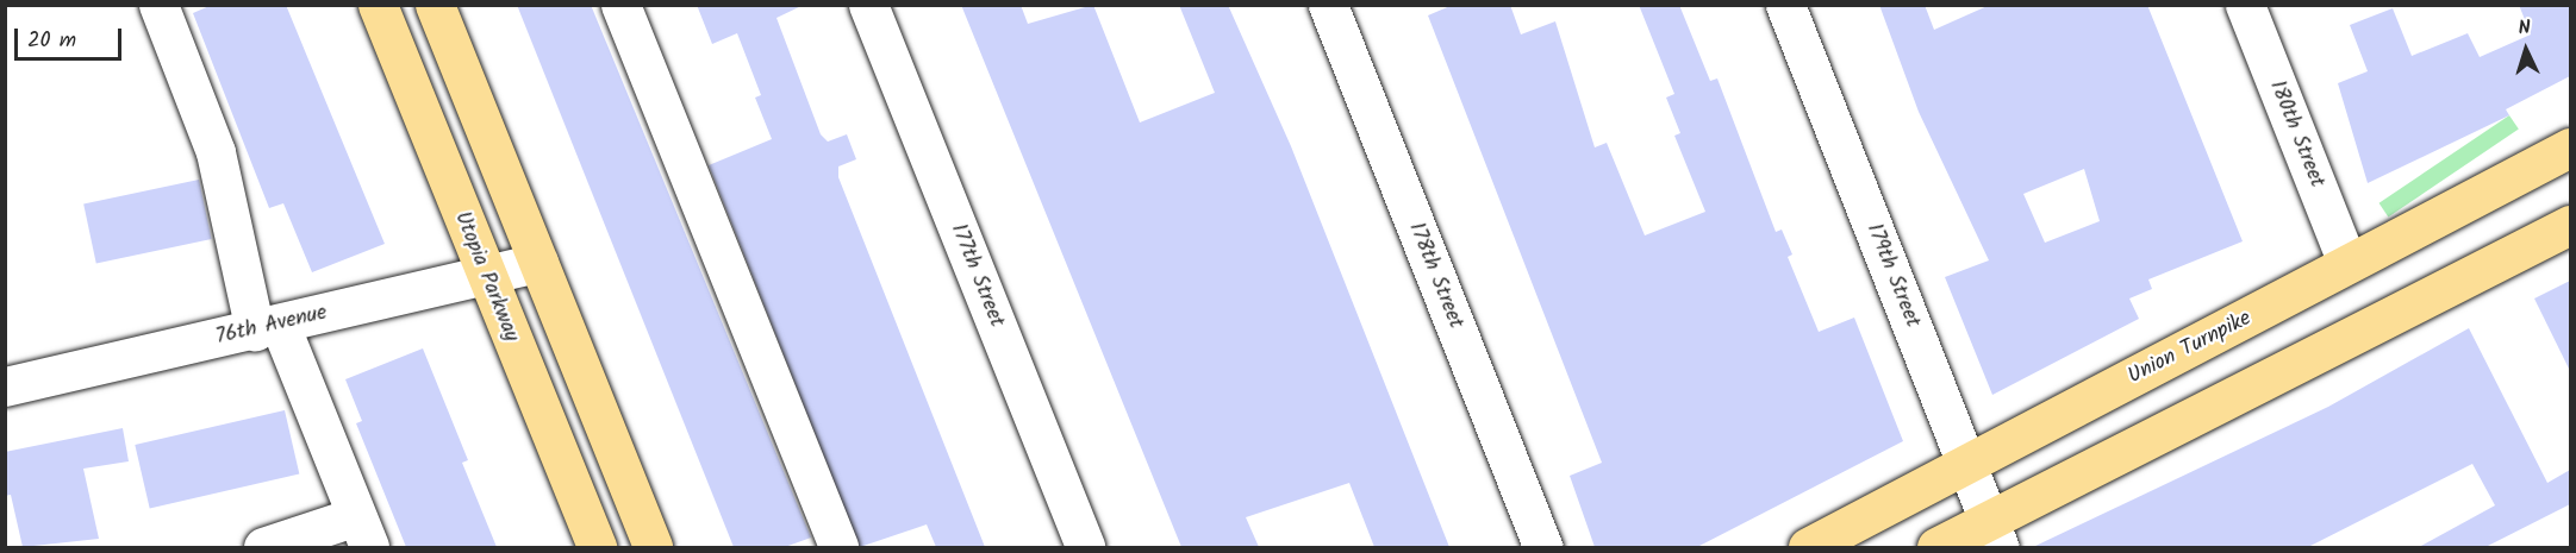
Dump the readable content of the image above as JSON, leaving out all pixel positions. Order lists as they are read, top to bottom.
{
  "streets": {
    "main road": ["Utopia Parkway", "Union Turnpike"],
    "street": [
      "180th Street",
      "177th Street",
      "178th Street",
      "179th Street",
      "76th Avenue"
    ]
  },
  "crossings": [
    ["180th Street", "Union Turnpike"],
    ["179th Street", "Union Turnpike"],
    ["Utopia Parkway", "76th Avenue"]
  ],
  "scale_bar": "20 m",
  "north": "top"
}
